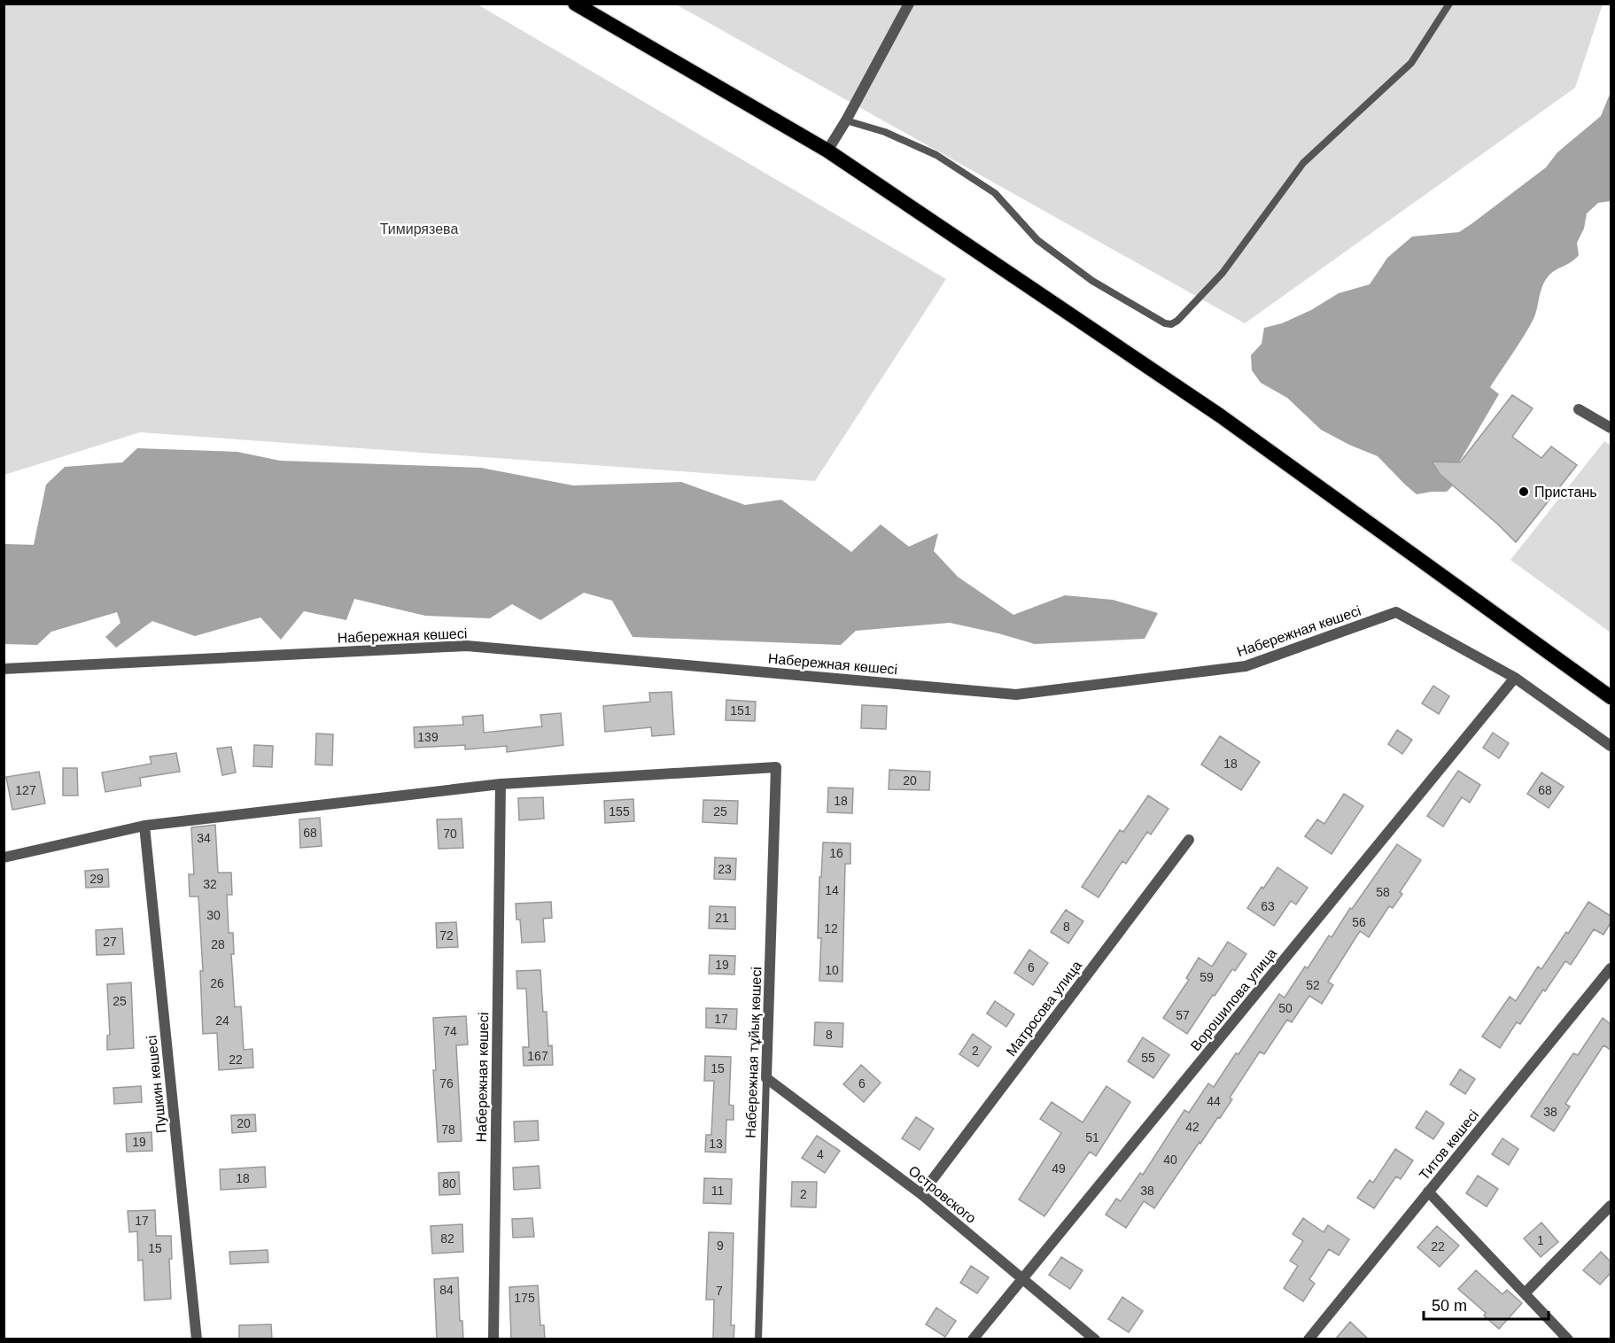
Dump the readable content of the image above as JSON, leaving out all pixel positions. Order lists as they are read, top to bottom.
{
  "streets": {
    "street": [
      "Набережная көшесі",
      "Ворошилова улица",
      "Матросова улица",
      "Набережная тұйық көшесі",
      "Пушкин көшесі",
      "Титов көшесі",
      "Островского"
    ]
  },
  "crossings": [
    ["Набережная көшесі", "Ворошилова улица"],
    ["Набережная көшесі", "Набережная тұйық көшесі"],
    ["Ворошилова улица", "Островского"],
    ["Матросова улица", "Островского"],
    ["Набережная тұйық көшесі", "Островского"]
  ],
  "parks": ["Тимирязева"],
  "places": ["Пристань"],
  "house_numbers": [
    "151",
    "139",
    "18",
    "20",
    "127",
    "68",
    "18",
    "155",
    "25",
    "68",
    "70",
    "34",
    "16",
    "23",
    "29",
    "32",
    "14",
    "58",
    "63",
    "30",
    "21",
    "56",
    "8",
    "12",
    "72",
    "27",
    "28",
    "19",
    "6",
    "10",
    "59",
    "26",
    "52",
    "25",
    "50",
    "57",
    "17",
    "24",
    "74",
    "8",
    "2",
    "167",
    "55",
    "22",
    "15",
    "76",
    "6",
    "44",
    "38",
    "20",
    "42",
    "78",
    "51",
    "19",
    "13",
    "4",
    "40",
    "49",
    "18",
    "80",
    "11",
    "38",
    "2",
    "17",
    "82",
    "1",
    "9",
    "22",
    "15",
    "84",
    "7",
    "175"
  ],
  "scale_bar": "50 m"
}
